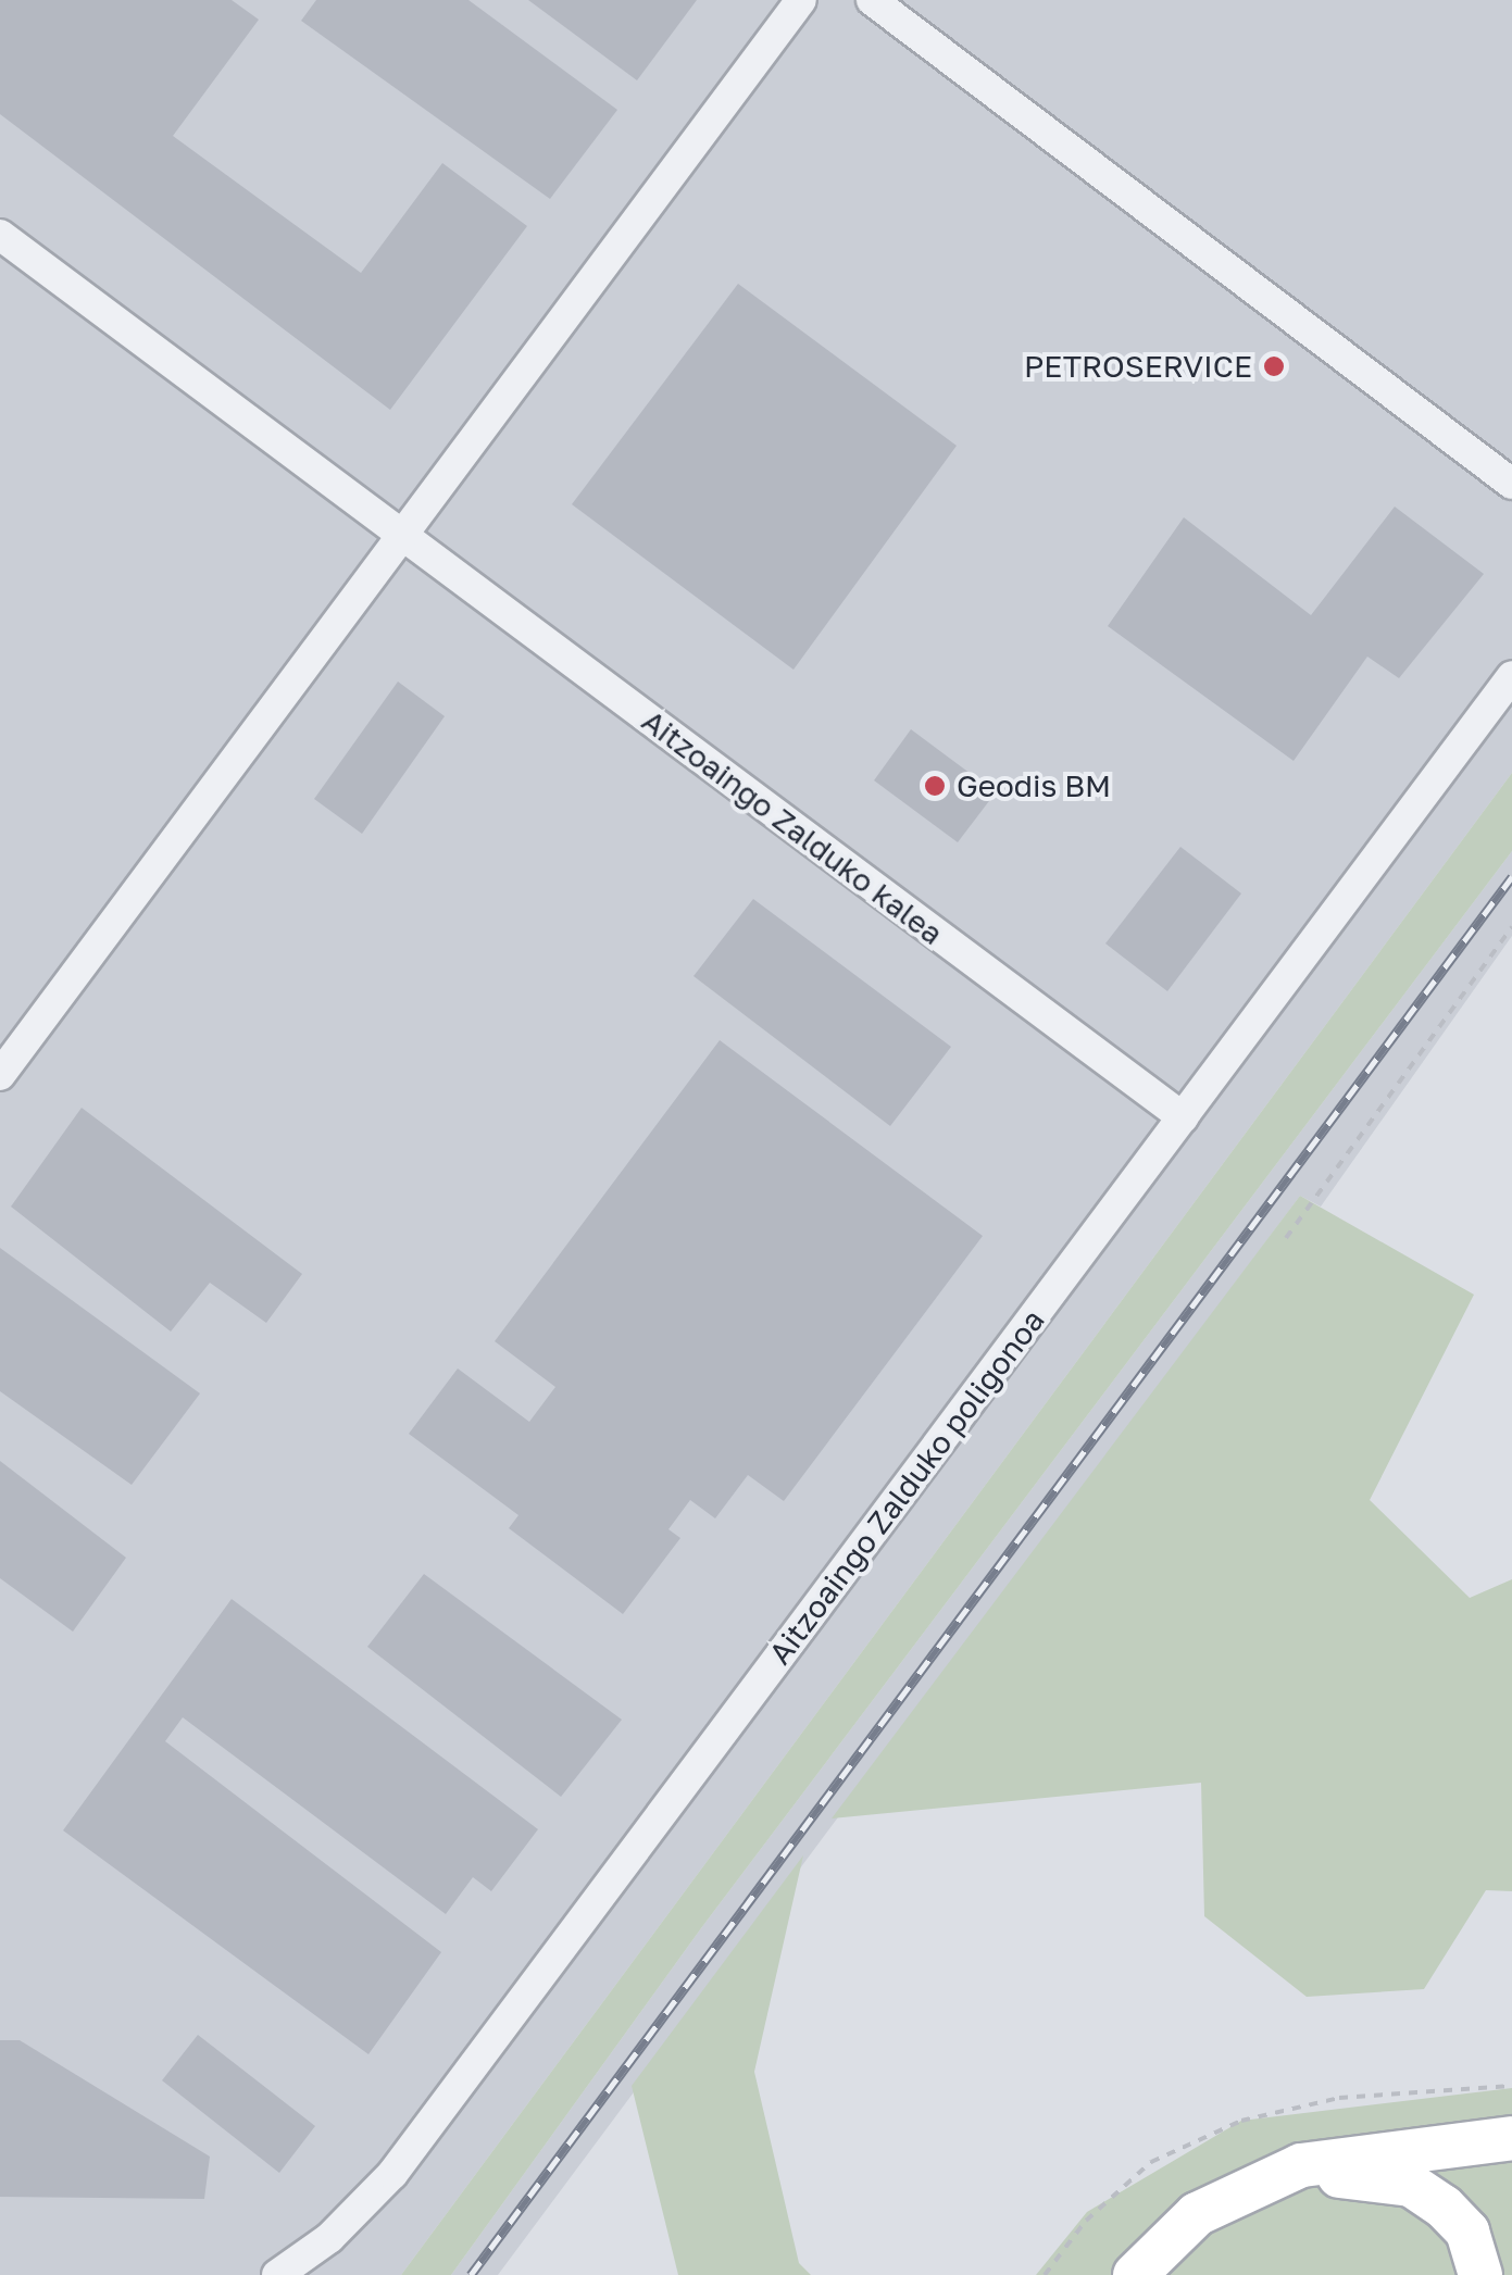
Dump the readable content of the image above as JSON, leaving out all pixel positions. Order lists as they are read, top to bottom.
{
  "streets": {
    "street": ["Aitzoaingo Zalduko kalea", "Aitzoaingo Zalduko poligonoa"]
  },
  "crossings": [
    ["Aitzoaingo Zalduko kalea", "Aitzoaingo Zalduko poligonoa"]
  ],
  "places": ["PETROSERVICE", "Geodis BM"]
}
